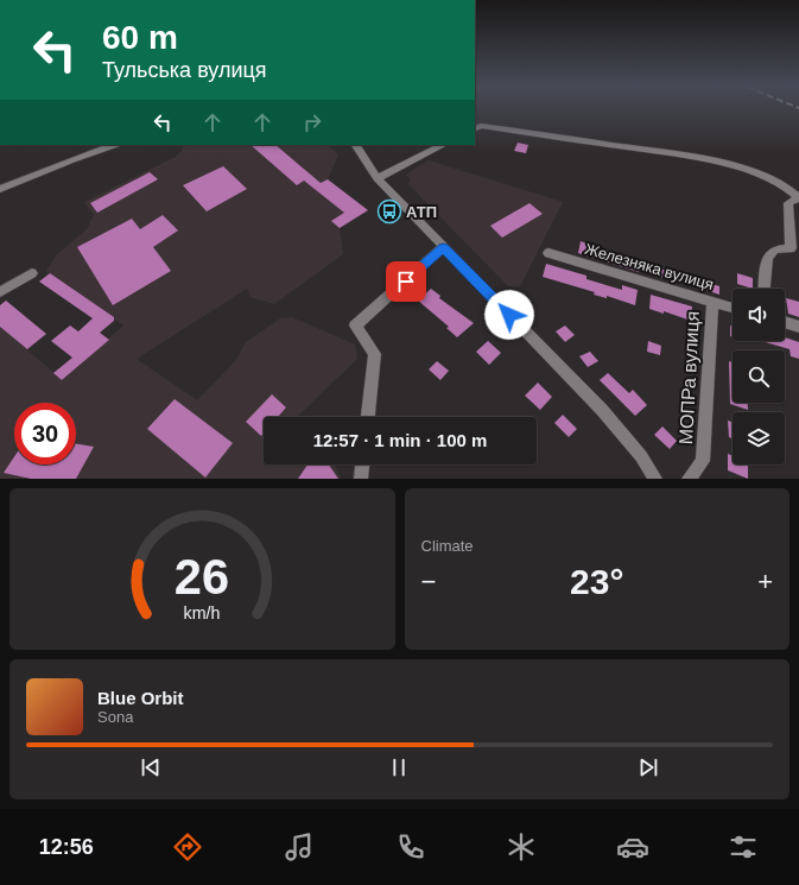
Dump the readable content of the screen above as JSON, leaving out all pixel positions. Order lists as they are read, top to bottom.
{
  "streets": {
    "street": ["Железняка вулиця", "МОПРа вулиця"]
  },
  "crossings": [
    ["Железняка вулиця", "МОПРа вулиця"]
  ],
  "places": {
    "bus stop": ["АТП"]
  },
  "page": {
    "turn": ["60 m", "Тульська вулиця"],
    "limit": "30",
    "trip": "12:57 · 1 min · 100 m",
    "tile": "Climate",
    "heat": ["−", "23°", "+"],
    "song": ["Blue Orbit", "Sona"],
    "tabs": "12:56",
    "gauge": ["26", "km/h"]
  }
}
